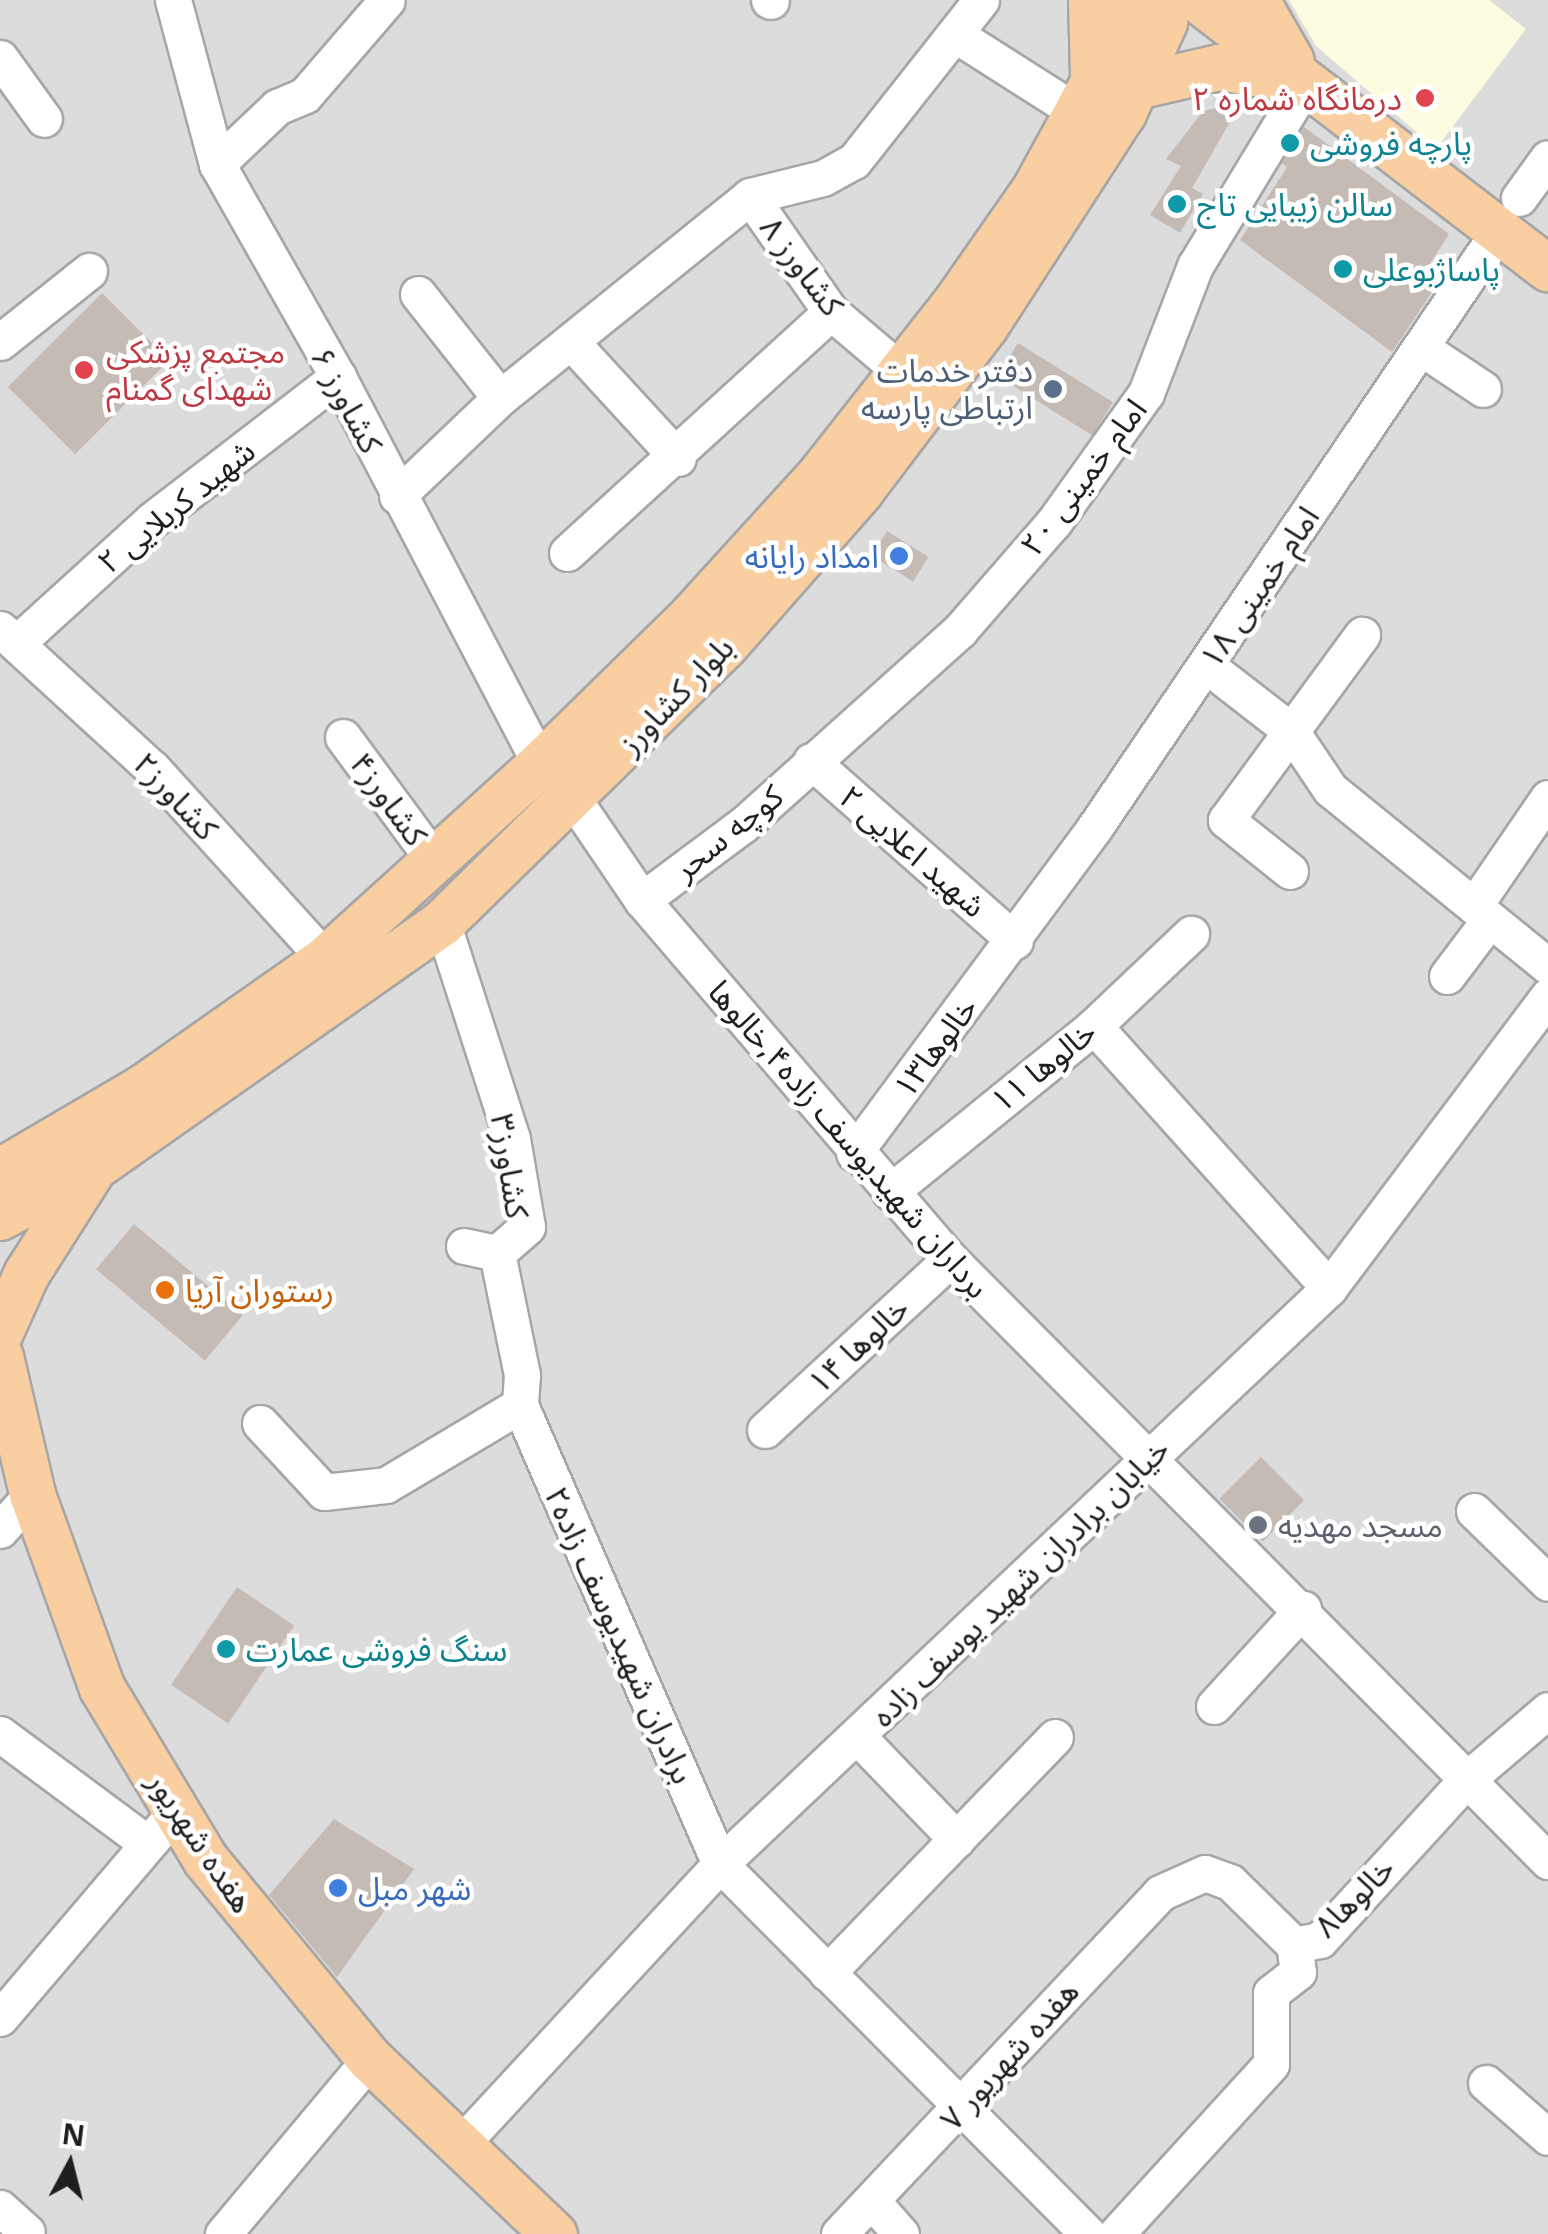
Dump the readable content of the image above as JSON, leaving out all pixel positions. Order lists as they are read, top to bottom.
{
  "streets": {
    "main road": ["بلوار کشاورز", "هفده شهریور"],
    "street": [
      "کشاورز ۸",
      "کشاورز ۶",
      "امام خمینی ۲۰",
      "شهید کربلایی ۲",
      "امام خمینی ۱۸",
      "کشاورز۲",
      "کشاورز۴",
      "کوچه سحر",
      "شهید اعلایی ۲",
      "خالوها۱۳",
      "خالوها ۱۱",
      "برداران شهیدیوسف زاده۴,خالوها",
      "کشاورز۳",
      "خالوها ۱۴",
      "خیابان برادران شهید یوسف زاده",
      "برادران شهیدیوسف زاده۲",
      "خالوها۸",
      "هفده شهریور ۷"
    ]
  },
  "crossings": [
    ["کشاورز ۸", "بلوار کشاورز"],
    ["کشاورز ۶", "شهید کربلایی ۲"],
    ["کشاورز ۶", "بلوار کشاورز"],
    ["امام خمینی ۲۰", "کوچه سحر"],
    ["امام خمینی ۲۰", "شهید اعلایی ۲"],
    ["شهید کربلایی ۲", "کشاورز۲"],
    ["امام خمینی ۱۸", "شهید اعلایی ۲"],
    ["امام خمینی ۱۸", "خالوها۱۳"],
    ["بلوار کشاورز", "کشاورز۲"],
    ["بلوار کشاورز", "کشاورز۴"],
    ["بلوار کشاورز", "برداران شهیدیوسف زاده۴,خالوها"],
    ["بلوار کشاورز", "کشاورز۳"],
    ["کوچه سحر", "شهید اعلایی ۲"],
    ["کوچه سحر", "برداران شهیدیوسف زاده۴,خالوها"],
    ["شهید اعلایی ۲", "خالوها۱۳"],
    ["خالوها۱۳", "برداران شهیدیوسف زاده۴,خالوها"],
    ["خالوها ۱۱", "برداران شهیدیوسف زاده۴,خالوها"],
    ["برداران شهیدیوسف زاده۴,خالوها", "خالوها ۱۴"],
    ["برداران شهیدیوسف زاده۴,خالوها", "خیابان برادران شهید یوسف زاده"],
    ["برداران شهیدیوسف زاده۴,خالوها", "خالوها۸"],
    ["کشاورز۳", "برادران شهیدیوسف زاده۲"],
    ["خیابان برادران شهید یوسف زاده", "برادران شهیدیوسف زاده۲"],
    ["خیابان برادران شهید یوسف زاده", "هفده شهریور"],
    ["خالوها۸", "هفده شهریور ۷"]
  ],
  "places": [
    "درمانگاه شماره ۲",
    "پارچه فروشی",
    "سالن زیبایی تاج",
    "پاساژبوعلی",
    "مجتمع پزشکی شهدای گمنام",
    "دفتر خدمات ارتباطی پارسه",
    "امداد رایانه",
    "رستوران آریا",
    "مسجد مهدیه",
    "سنگ فروشی عمارت",
    "شهر مبل"
  ],
  "north": "top"
}
